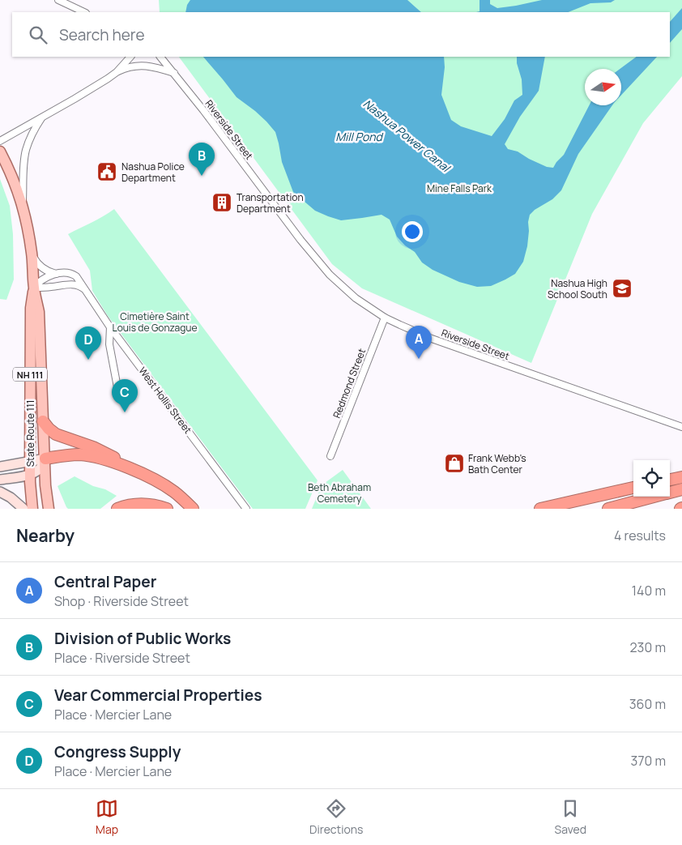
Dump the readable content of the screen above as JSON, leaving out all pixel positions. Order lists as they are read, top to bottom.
{
  "streets": {
    "main road": ["NH 111", "State Route 111"],
    "street": ["Riverside Street", "Redmond Street", "West Hollis Street"]
  },
  "crossings": [
    ["Riverside Street", "Redmond Street"],
    ["NH 111", "West Hollis Street"],
    ["NH 111", "State Route 111"]
  ],
  "water": ["Nashua Power Canal", "Mill Pond"],
  "parks": ["Mine Falls Park", "Cimetière Saint Louis de Gonzague", "Beth Abraham Cemetery"],
  "places": {
    "public building": ["Nashua Police Department"],
    "building": ["Transportation Department"],
    "school or university": ["Nashua High School South"],
    "shop": ["Frank Webb's Bath Center"]
  },
  "north": "right",
  "page": {
    "search": "Search here",
    "pins": [
      "B",
      "A",
      "D",
      "C"
    ],
    "heading": ["Nearby", "4 results"],
    "list": [
      {
        "mark": "A",
        "name": "Central Paper",
        "note": "Shop · Riverside Street",
        "value": "140 m"
      },
      {
        "mark": "B",
        "name": "Division of Public Works",
        "note": "Place · Riverside Street",
        "value": "230 m"
      },
      {
        "mark": "C",
        "name": "Vear Commercial Properties",
        "note": "Place · Mercier Lane",
        "value": "360 m"
      },
      {
        "mark": "D",
        "name": "Congress Supply",
        "note": "Place · Mercier Lane",
        "value": "370 m"
      }
    ],
    "nav": ["Map", "Directions", "Saved"]
  }
}
